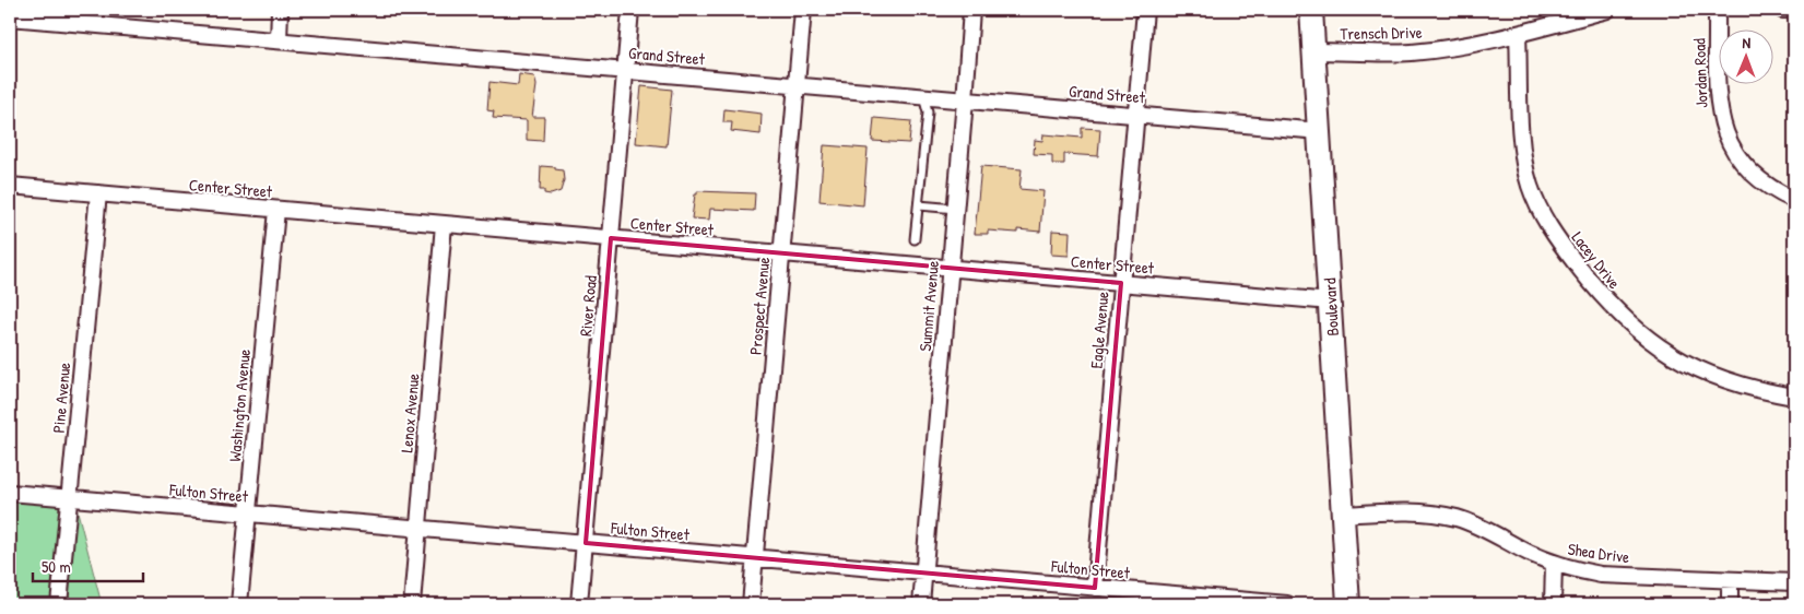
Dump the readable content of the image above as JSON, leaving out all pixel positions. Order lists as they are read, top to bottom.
{
  "streets": {
    "street": [
      "Trensch Drive",
      "Grand Street",
      "Jordan Road",
      "Center Street",
      "Lacey Drive",
      "River Road",
      "Prospect Avenue",
      "Summit Avenue",
      "Boulevard",
      "Eagle Avenue",
      "Pine Avenue",
      "Washington Avenue",
      "Lenox Avenue",
      "Fulton Street",
      "Shea Drive"
    ]
  },
  "crossings": [
    ["Trensch Drive", "Lacey Drive"],
    ["Trensch Drive", "Boulevard"],
    ["Grand Street", "River Road"],
    ["Grand Street", "Prospect Avenue"],
    ["Grand Street", "Summit Avenue"],
    ["Grand Street", "Boulevard"],
    ["Grand Street", "Eagle Avenue"],
    ["Center Street", "River Road"],
    ["Center Street", "Prospect Avenue"],
    ["Center Street", "Summit Avenue"],
    ["Center Street", "Boulevard"],
    ["Center Street", "Eagle Avenue"],
    ["Center Street", "Pine Avenue"],
    ["Center Street", "Washington Avenue"],
    ["Center Street", "Lenox Avenue"],
    ["River Road", "Fulton Street"],
    ["Prospect Avenue", "Fulton Street"],
    ["Summit Avenue", "Fulton Street"],
    ["Boulevard", "Shea Drive"],
    ["Eagle Avenue", "Fulton Street"],
    ["Pine Avenue", "Fulton Street"],
    ["Washington Avenue", "Fulton Street"],
    ["Lenox Avenue", "Fulton Street"]
  ],
  "scale_bar": "50 m",
  "north": "top"
}
